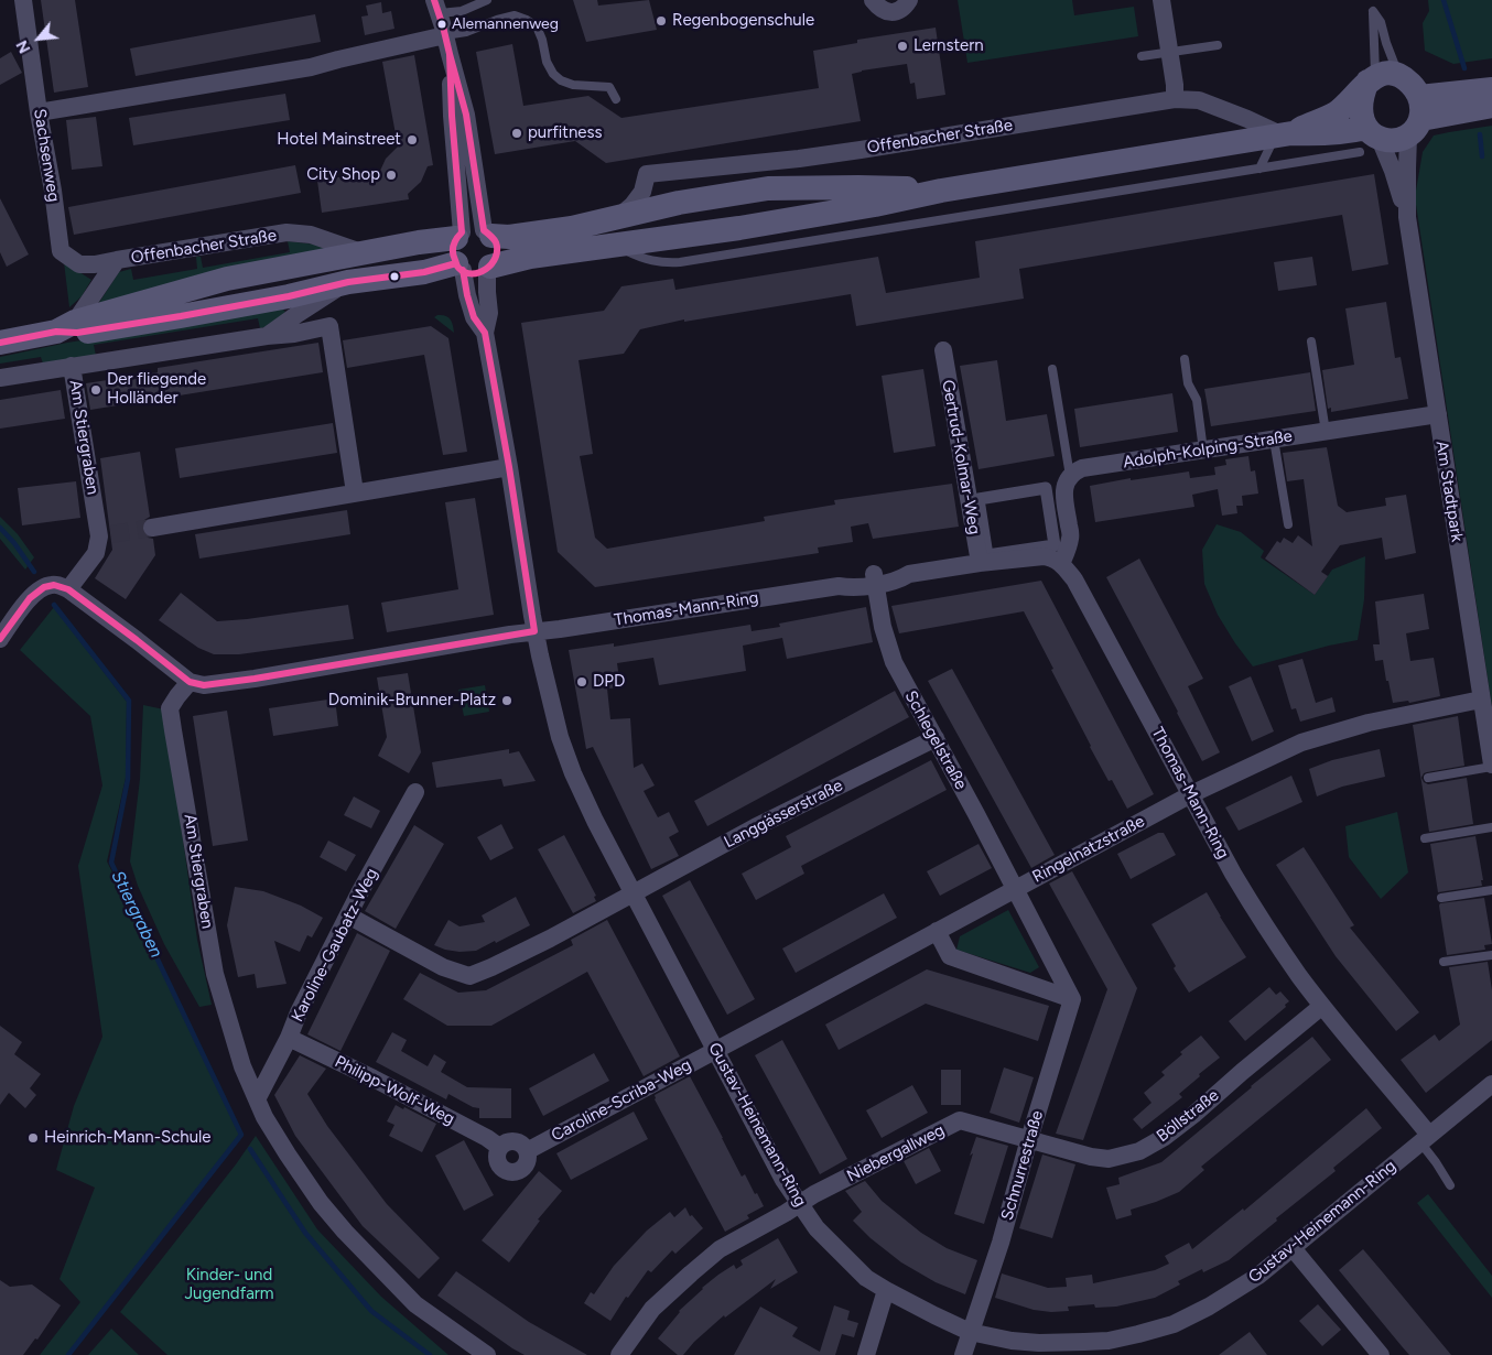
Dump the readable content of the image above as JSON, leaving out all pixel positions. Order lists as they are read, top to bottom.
{
  "streets": {
    "main road": ["Offenbacher Straße"],
    "street": [
      "Sachsenweg",
      "Am Stiergraben",
      "Adolph-Kolping-Straße",
      "Gertrud-Kolmar-Weg",
      "Am Stadtpark",
      "Thomas-Mann-Ring",
      "Schlegelstraße",
      "Langgässerstraße",
      "Ringelnatzstraße",
      "Karoline-Gaubatz-Weg",
      "Philipp-Wolf-Weg",
      "Caroline-Scriba-Weg",
      "Böllstraße",
      "Gustav-Heinemann-Ring",
      "Niebergallweg",
      "Schnurrestraße"
    ]
  },
  "crossings": [
    ["Offenbacher Straße", "Sachsenweg"],
    ["Offenbacher Straße", "Am Stiergraben"],
    ["Offenbacher Straße", "Am Stadtpark"],
    ["Offenbacher Straße", "Gustav-Heinemann-Ring"],
    ["Am Stiergraben", "Thomas-Mann-Ring"],
    ["Am Stiergraben", "Karoline-Gaubatz-Weg"],
    ["Adolph-Kolping-Straße", "Am Stadtpark"],
    ["Gertrud-Kolmar-Weg", "Thomas-Mann-Ring"],
    ["Am Stadtpark", "Ringelnatzstraße"],
    ["Thomas-Mann-Ring", "Schlegelstraße"],
    ["Thomas-Mann-Ring", "Ringelnatzstraße"],
    ["Thomas-Mann-Ring", "Böllstraße"],
    ["Thomas-Mann-Ring", "Gustav-Heinemann-Ring"],
    ["Schlegelstraße", "Langgässerstraße"],
    ["Schlegelstraße", "Ringelnatzstraße"],
    ["Langgässerstraße", "Karoline-Gaubatz-Weg"],
    ["Langgässerstraße", "Gustav-Heinemann-Ring"],
    ["Ringelnatzstraße", "Caroline-Scriba-Weg"],
    ["Ringelnatzstraße", "Gustav-Heinemann-Ring"],
    ["Karoline-Gaubatz-Weg", "Philipp-Wolf-Weg"],
    ["Philipp-Wolf-Weg", "Caroline-Scriba-Weg"],
    ["Caroline-Scriba-Weg", "Gustav-Heinemann-Ring"],
    ["Böllstraße", "Niebergallweg"],
    ["Böllstraße", "Schnurrestraße"],
    ["Gustav-Heinemann-Ring", "Niebergallweg"],
    ["Gustav-Heinemann-Ring", "Schnurrestraße"],
    ["Niebergallweg", "Schnurrestraße"]
  ],
  "water": ["Stiergraben"],
  "parks": ["Kinder- und Jugendfarm"],
  "places": [
    "Regenbogenschule",
    "Alemannenweg",
    "Lernstern",
    "purfitness",
    "Hotel Mainstreet",
    "City Shop",
    "Der fliegende Holländer",
    "DPD",
    "Dominik-Brunner-Platz",
    "Heinrich-Mann-Schule"
  ],
  "north": "bottom left"
}
